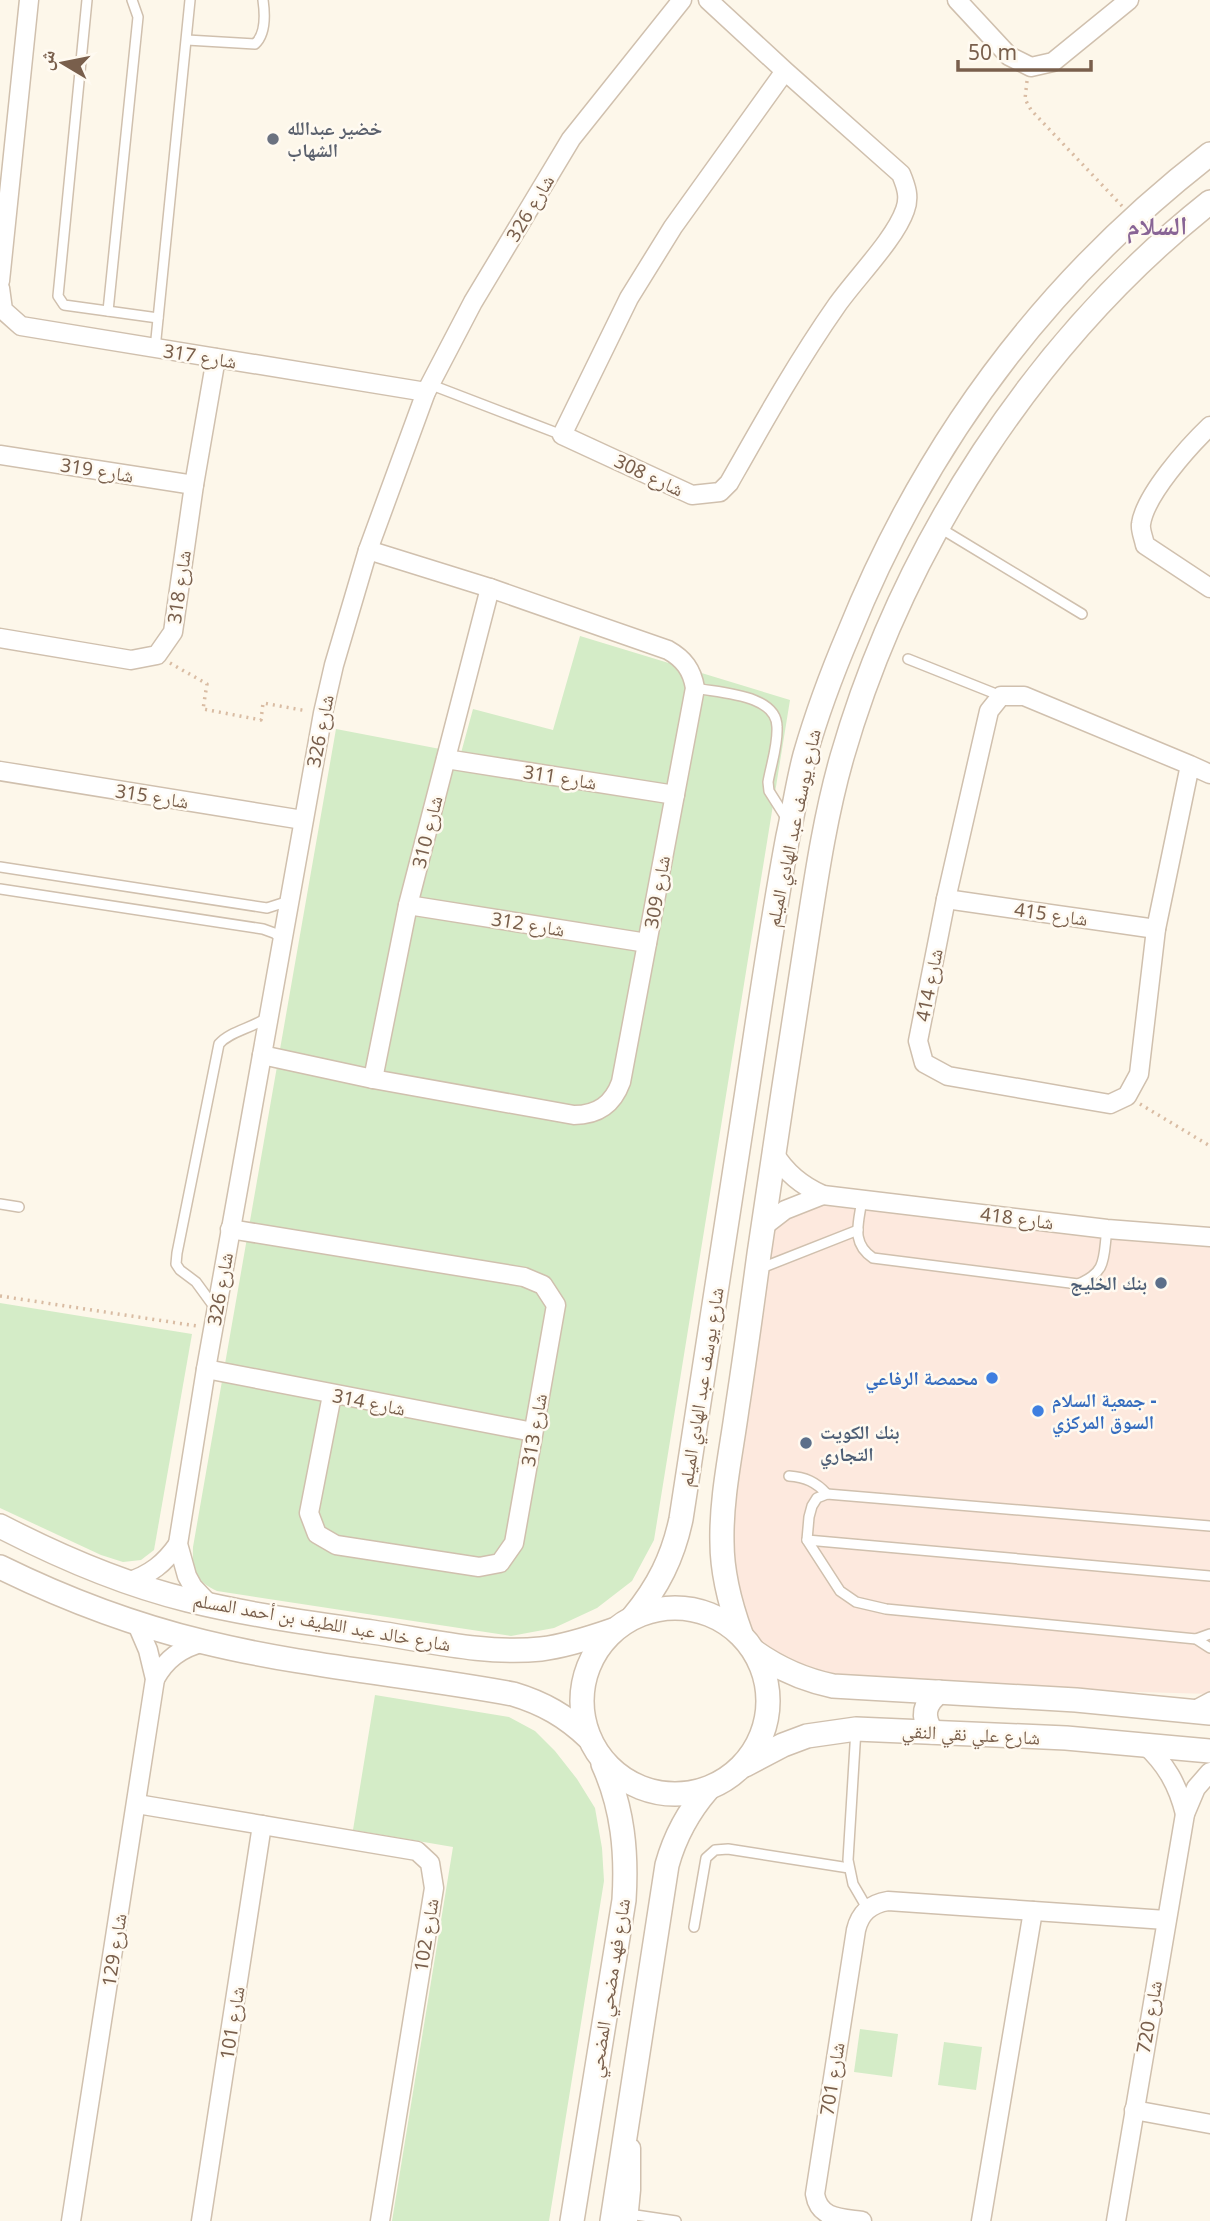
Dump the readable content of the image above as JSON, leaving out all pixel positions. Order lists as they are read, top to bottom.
{
  "streets": {
    "street": [
      "شارع 326",
      "شارع 317",
      "شارع 319",
      "شارع 308",
      "شارع 318",
      "شارع 311",
      "شارع 315",
      "شارع يوسف عبد الهادي الميلم",
      "شارع 310",
      "شارع 309",
      "شارع 415",
      "شارع 312",
      "شارع 414",
      "شارع 418",
      "شارع 314",
      "شارع 313",
      "شارع خالد عبد اللطيف بن أحمد المسلم",
      "شارع علي نقي النقي",
      "شارع 102",
      "شارع 129",
      "شارع فهد مضحي المضحي",
      "شارع 720",
      "شارع 101",
      "شارع 701"
    ]
  },
  "crossings": [
    ["شارع 326", "شارع 317"],
    ["شارع 326", "شارع 315"],
    ["شارع 326", "شارع 309"],
    ["شارع 326", "شارع 314"],
    ["شارع 326", "شارع 313"],
    ["شارع 326", "شارع خالد عبد اللطيف بن أحمد المسلم"],
    ["شارع 317", "شارع 318"],
    ["شارع 319", "شارع 318"],
    ["شارع 311", "شارع 310"],
    ["شارع 311", "شارع 309"],
    ["شارع يوسف عبد الهادي الميلم", "شارع 418"],
    ["شارع يوسف عبد الهادي الميلم", "شارع خالد عبد اللطيف بن أحمد المسلم"],
    ["شارع يوسف عبد الهادي الميلم", "شارع علي نقي النقي"],
    ["شارع يوسف عبد الهادي الميلم", "شارع فهد مضحي المضحي"],
    ["شارع 310", "شارع 309"],
    ["شارع 310", "شارع 312"],
    ["شارع 309", "شارع 312"],
    ["شارع 415", "شارع 414"],
    ["شارع 314", "شارع 313"],
    ["شارع خالد عبد اللطيف بن أحمد المسلم", "شارع علي نقي النقي"],
    ["شارع خالد عبد اللطيف بن أحمد المسلم", "شارع 129"],
    ["شارع خالد عبد اللطيف بن أحمد المسلم", "شارع فهد مضحي المضحي"],
    ["شارع علي نقي النقي", "شارع فهد مضحي المضحي"],
    ["شارع علي نقي النقي", "شارع 720"],
    ["شارع 102", "شارع 129"],
    ["شارع 102", "شارع 101"]
  ],
  "districts": ["السلام"],
  "places": [
    "خضير عبدالله الشهاب",
    "بنك الخليج",
    "محمصة الرفاعي",
    "جمعية السلام - السوق المركزي",
    "بنك الكويت التجاري"
  ],
  "scale_bar": "50 m",
  "north": "left"
}
